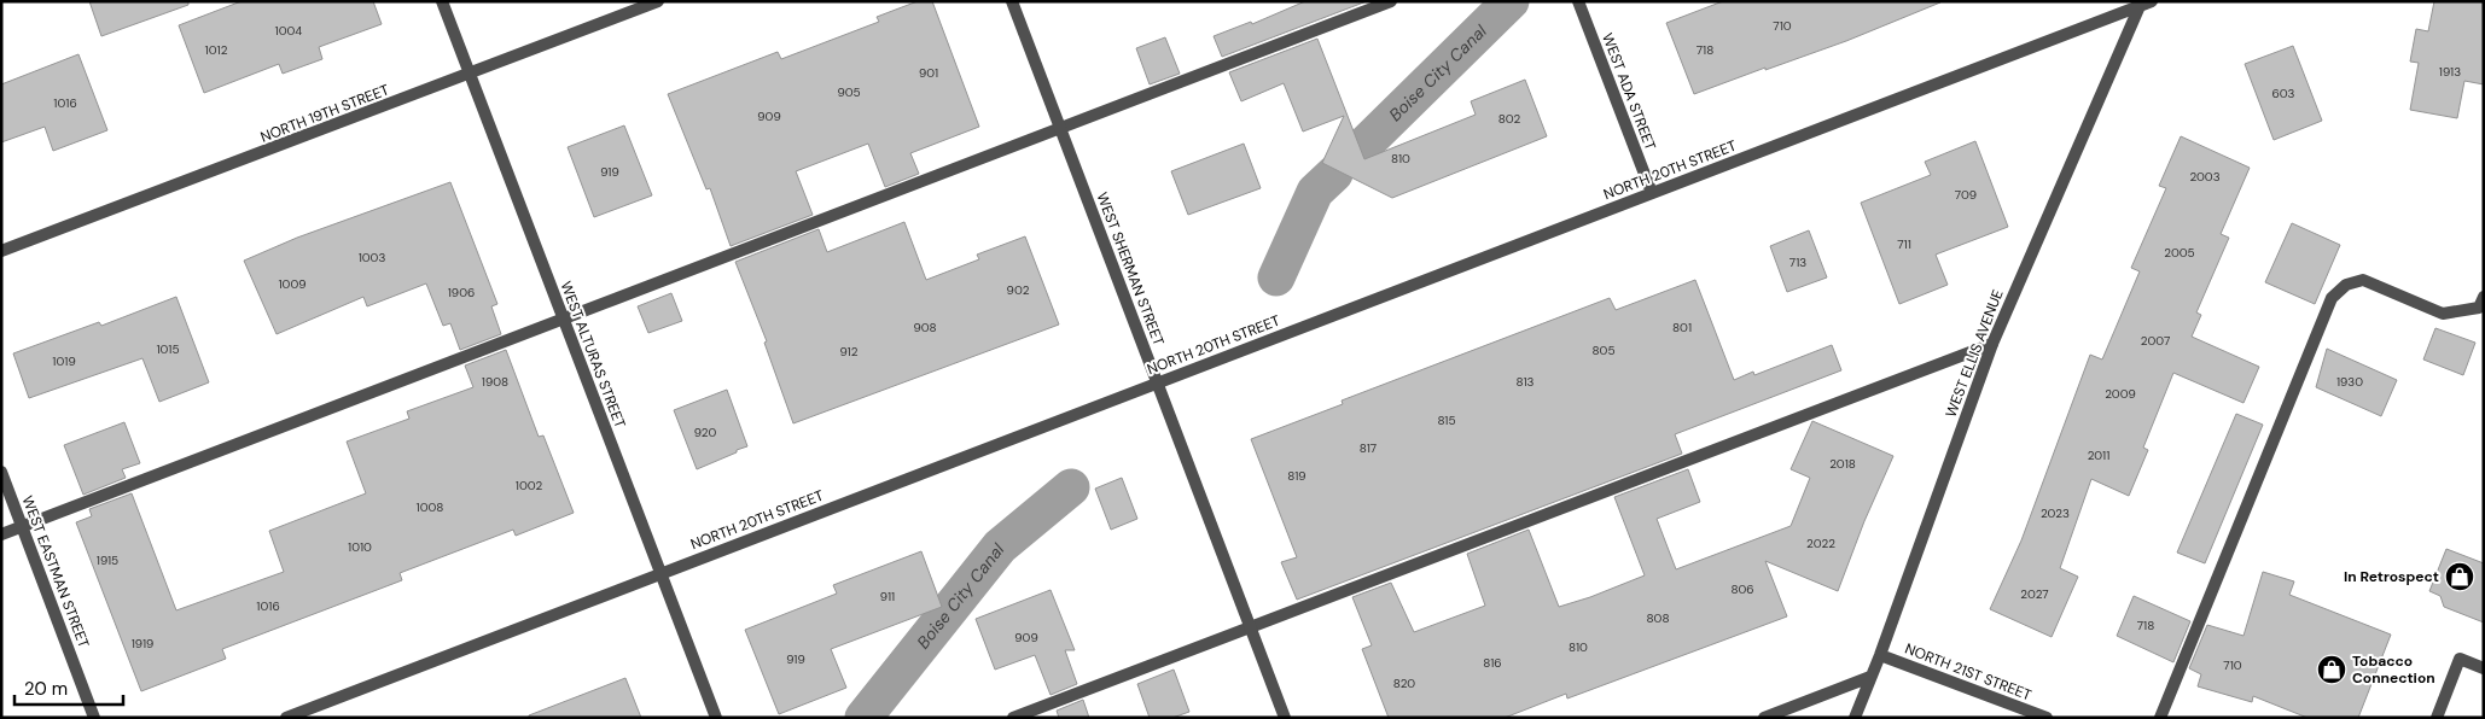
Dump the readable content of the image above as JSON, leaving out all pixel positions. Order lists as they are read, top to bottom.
{
  "streets": {
    "street": [
      "WEST ADA STREET",
      "NORTH 19TH STREET",
      "NORTH 20TH STREET",
      "WEST SHERMAN STREET",
      "WEST ELLIS AVENUE",
      "WEST ALTURAS STREET",
      "WEST EASTMAN STREET",
      "NORTH 21ST STREET"
    ]
  },
  "crossings": [
    ["WEST ADA STREET", "NORTH 20TH STREET"],
    ["NORTH 19TH STREET", "WEST ALTURAS STREET"],
    ["NORTH 20TH STREET", "WEST SHERMAN STREET"],
    ["NORTH 20TH STREET", "WEST ELLIS AVENUE"],
    ["NORTH 20TH STREET", "WEST ALTURAS STREET"],
    ["WEST ELLIS AVENUE", "NORTH 21ST STREET"]
  ],
  "water": ["Boise City Canal"],
  "places": {
    "shop": ["In Retrospect", "Tobacco Connection"]
  },
  "house_numbers": [
    "710",
    "1004",
    "1012",
    "718",
    "1913",
    "901",
    "905",
    "603",
    "1016",
    "909",
    "802",
    "810",
    "919",
    "2003",
    "709",
    "711",
    "2005",
    "1003",
    "713",
    "1009",
    "902",
    "1906",
    "908",
    "801",
    "2007",
    "1015",
    "805",
    "912",
    "1019",
    "1908",
    "813",
    "1930",
    "2009",
    "815",
    "920",
    "817",
    "2011",
    "2018",
    "819",
    "1002",
    "1008",
    "2023",
    "2022",
    "1010",
    "1915",
    "806",
    "2027",
    "911",
    "1016",
    "808",
    "718",
    "909",
    "1919",
    "810",
    "919",
    "816",
    "710",
    "820"
  ],
  "scale_bar": "20 m"
}
